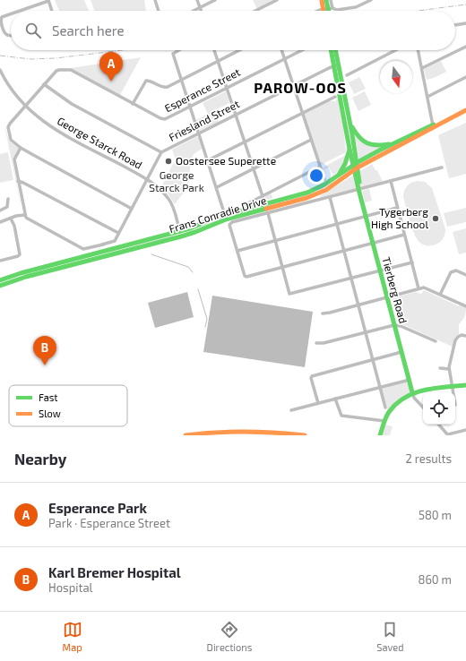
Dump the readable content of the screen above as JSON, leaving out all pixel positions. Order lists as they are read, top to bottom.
{
  "streets": {
    "main road": ["Frans Conradie Drive", "Tierberg Road"],
    "street": ["Esperance Street", "Friesland Street", "George Starck Road"]
  },
  "crossings": [
    ["Friesland Street", "George Starck Road"],
    ["Friesland Street", "Tierberg Road"],
    ["George Starck Road", "Frans Conradie Drive"],
    ["Frans Conradie Drive", "Tierberg Road"]
  ],
  "districts": ["PAROW-OOS"],
  "parks": ["George Starck Park"],
  "places": ["Oostersee Superette", "Tygerberg High School"],
  "legend": ["Fast", "Slow"],
  "north": "bottom",
  "page": {
    "search": "Search here",
    "pins": ["A", "B"],
    "heading": ["Nearby", "2 results"],
    "list": [
      {
        "mark": "A",
        "name": "Esperance Park",
        "note": "Park · Esperance Street",
        "value": "580 m"
      },
      {
        "mark": "B",
        "name": "Karl Bremer Hospital",
        "note": "Hospital",
        "value": "860 m"
      }
    ],
    "nav": ["Map", "Directions", "Saved"]
  }
}
